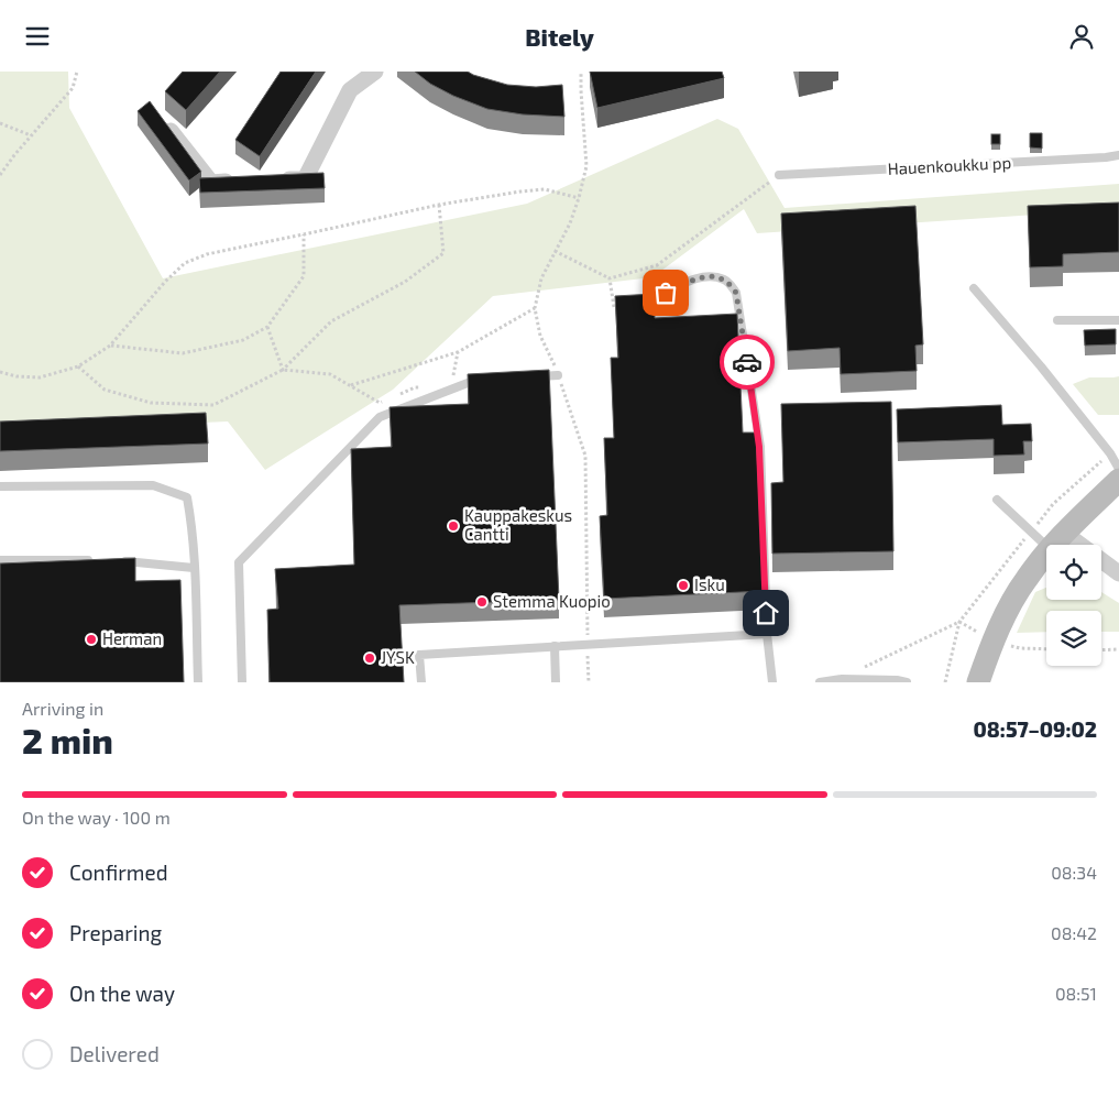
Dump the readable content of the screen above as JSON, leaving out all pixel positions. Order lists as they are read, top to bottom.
{
  "streets": {
    "lane": ["Hauenkoukku pp"]
  },
  "places": [
    "Kauppakeskus Cantti",
    "Isku",
    "Stemma Kuopio",
    "Herman",
    "JYSK"
  ],
  "page": {
    "header": "Bitely",
    "heading": ["2 min", "Arriving in", "08:57–09:02"],
    "bar": "On the way · 100 m",
    "list": [
      ["Confirmed", "08:34"],
      ["Preparing", "08:42"],
      ["On the way", "08:51"],
      "Delivered"
    ]
  }
}
